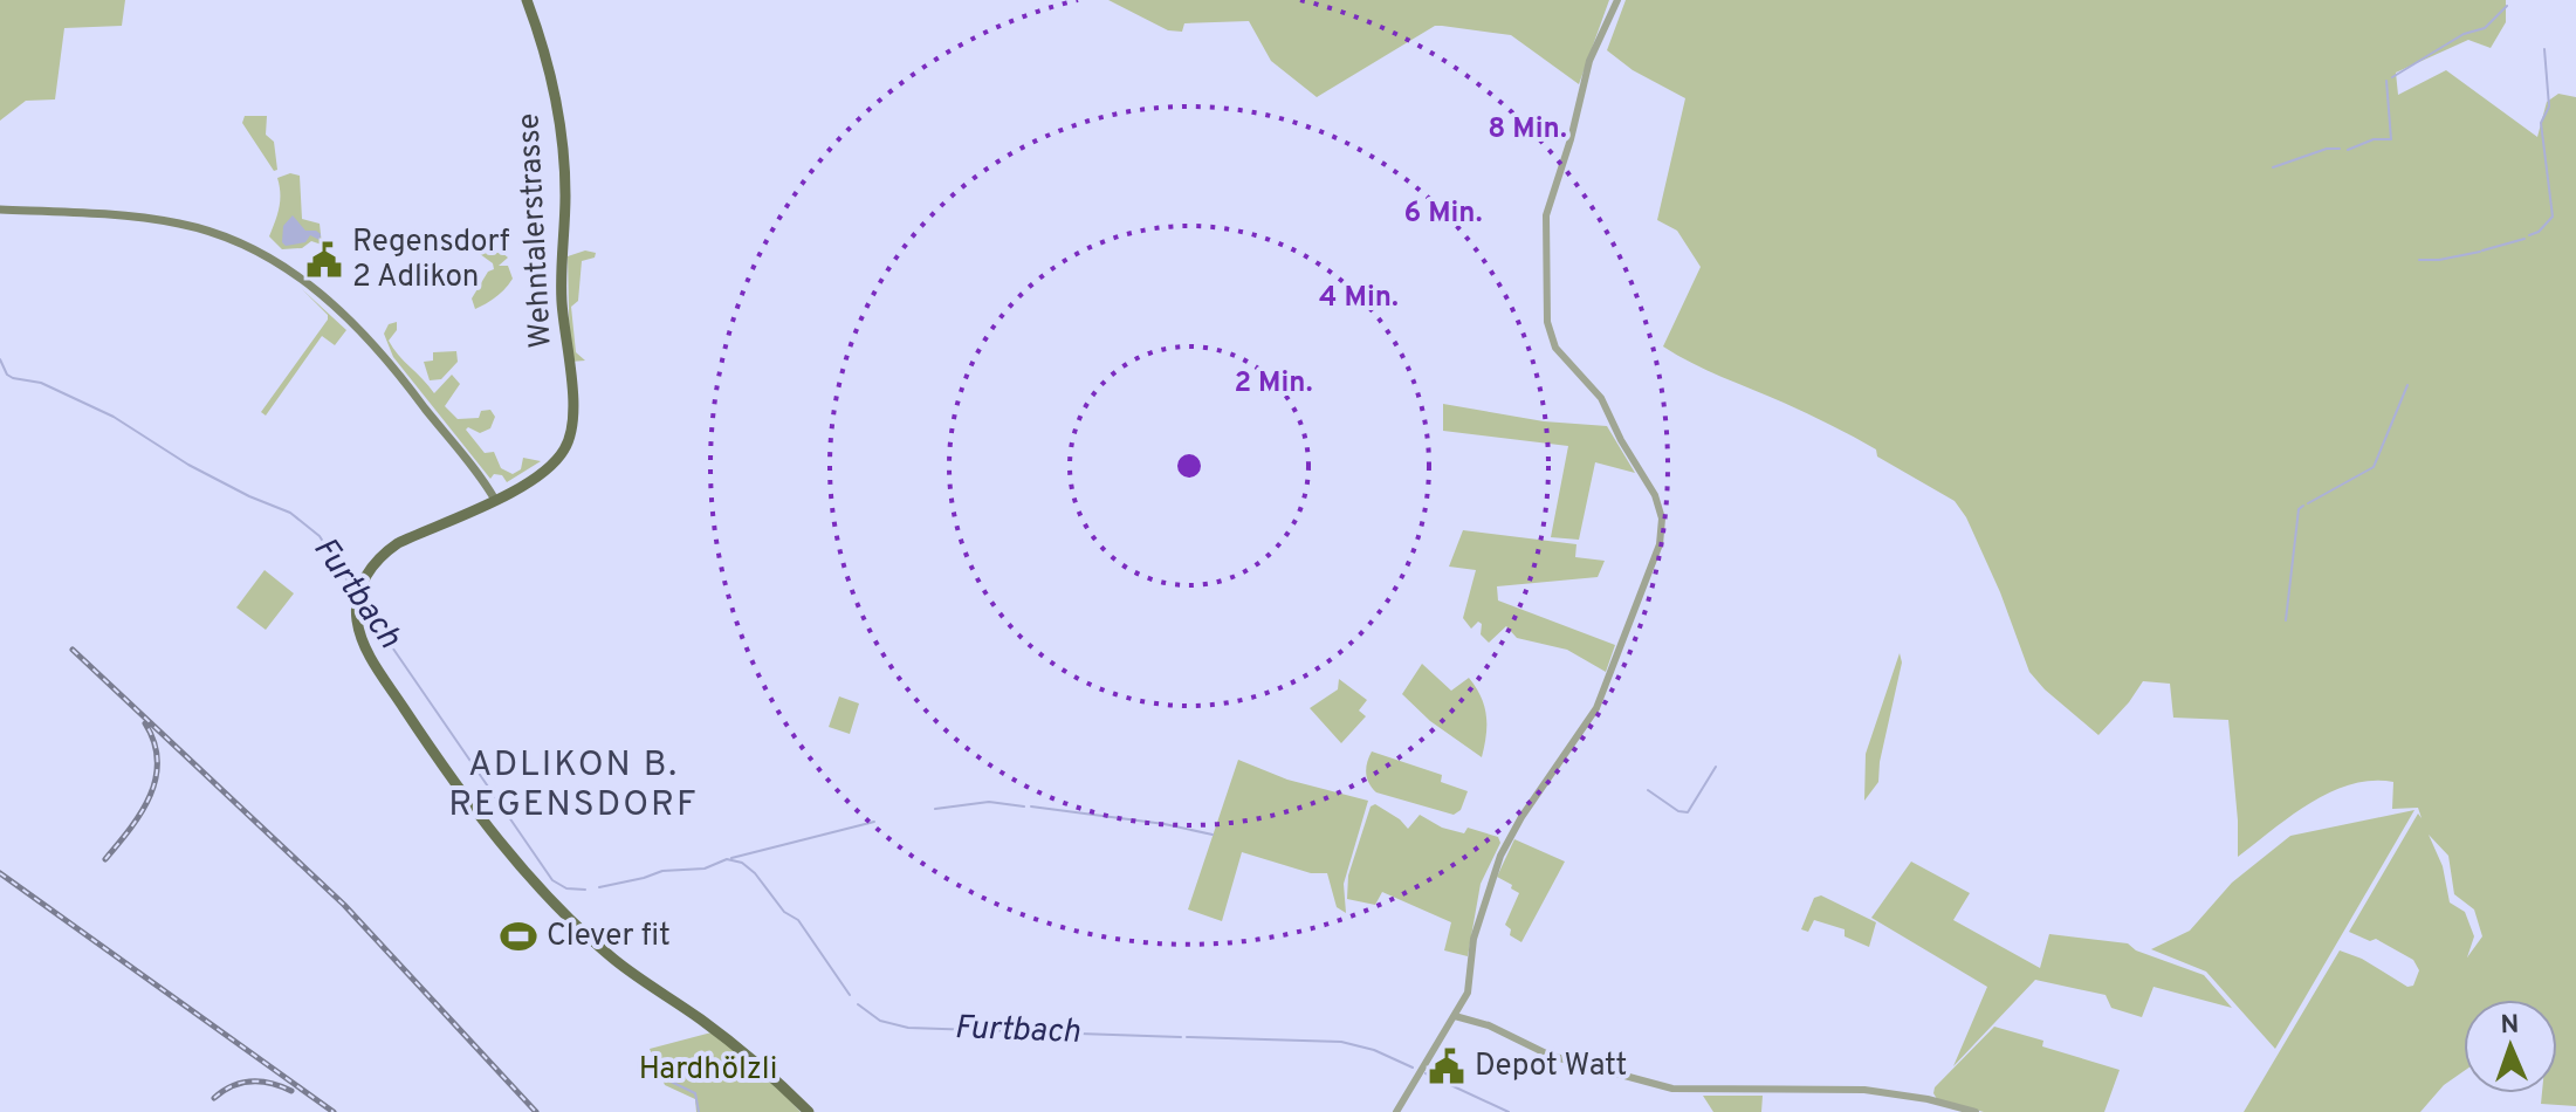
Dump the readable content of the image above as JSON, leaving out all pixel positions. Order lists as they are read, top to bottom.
{
  "streets": {
    "main road": ["Wehntalerstrasse"]
  },
  "districts": ["ADLIKON B. REGENSDORF"],
  "water": ["Furtbach"],
  "parks": ["Hardhölzli"],
  "places": {
    "public building": ["Regensdorf 2 Adlikon", "Depot Watt"],
    "sports": ["Clever fit"]
  },
  "north": "top",
  "rings": [
    "8 Min.",
    "6 Min.",
    "4 Min.",
    "2 Min."
  ]
}
